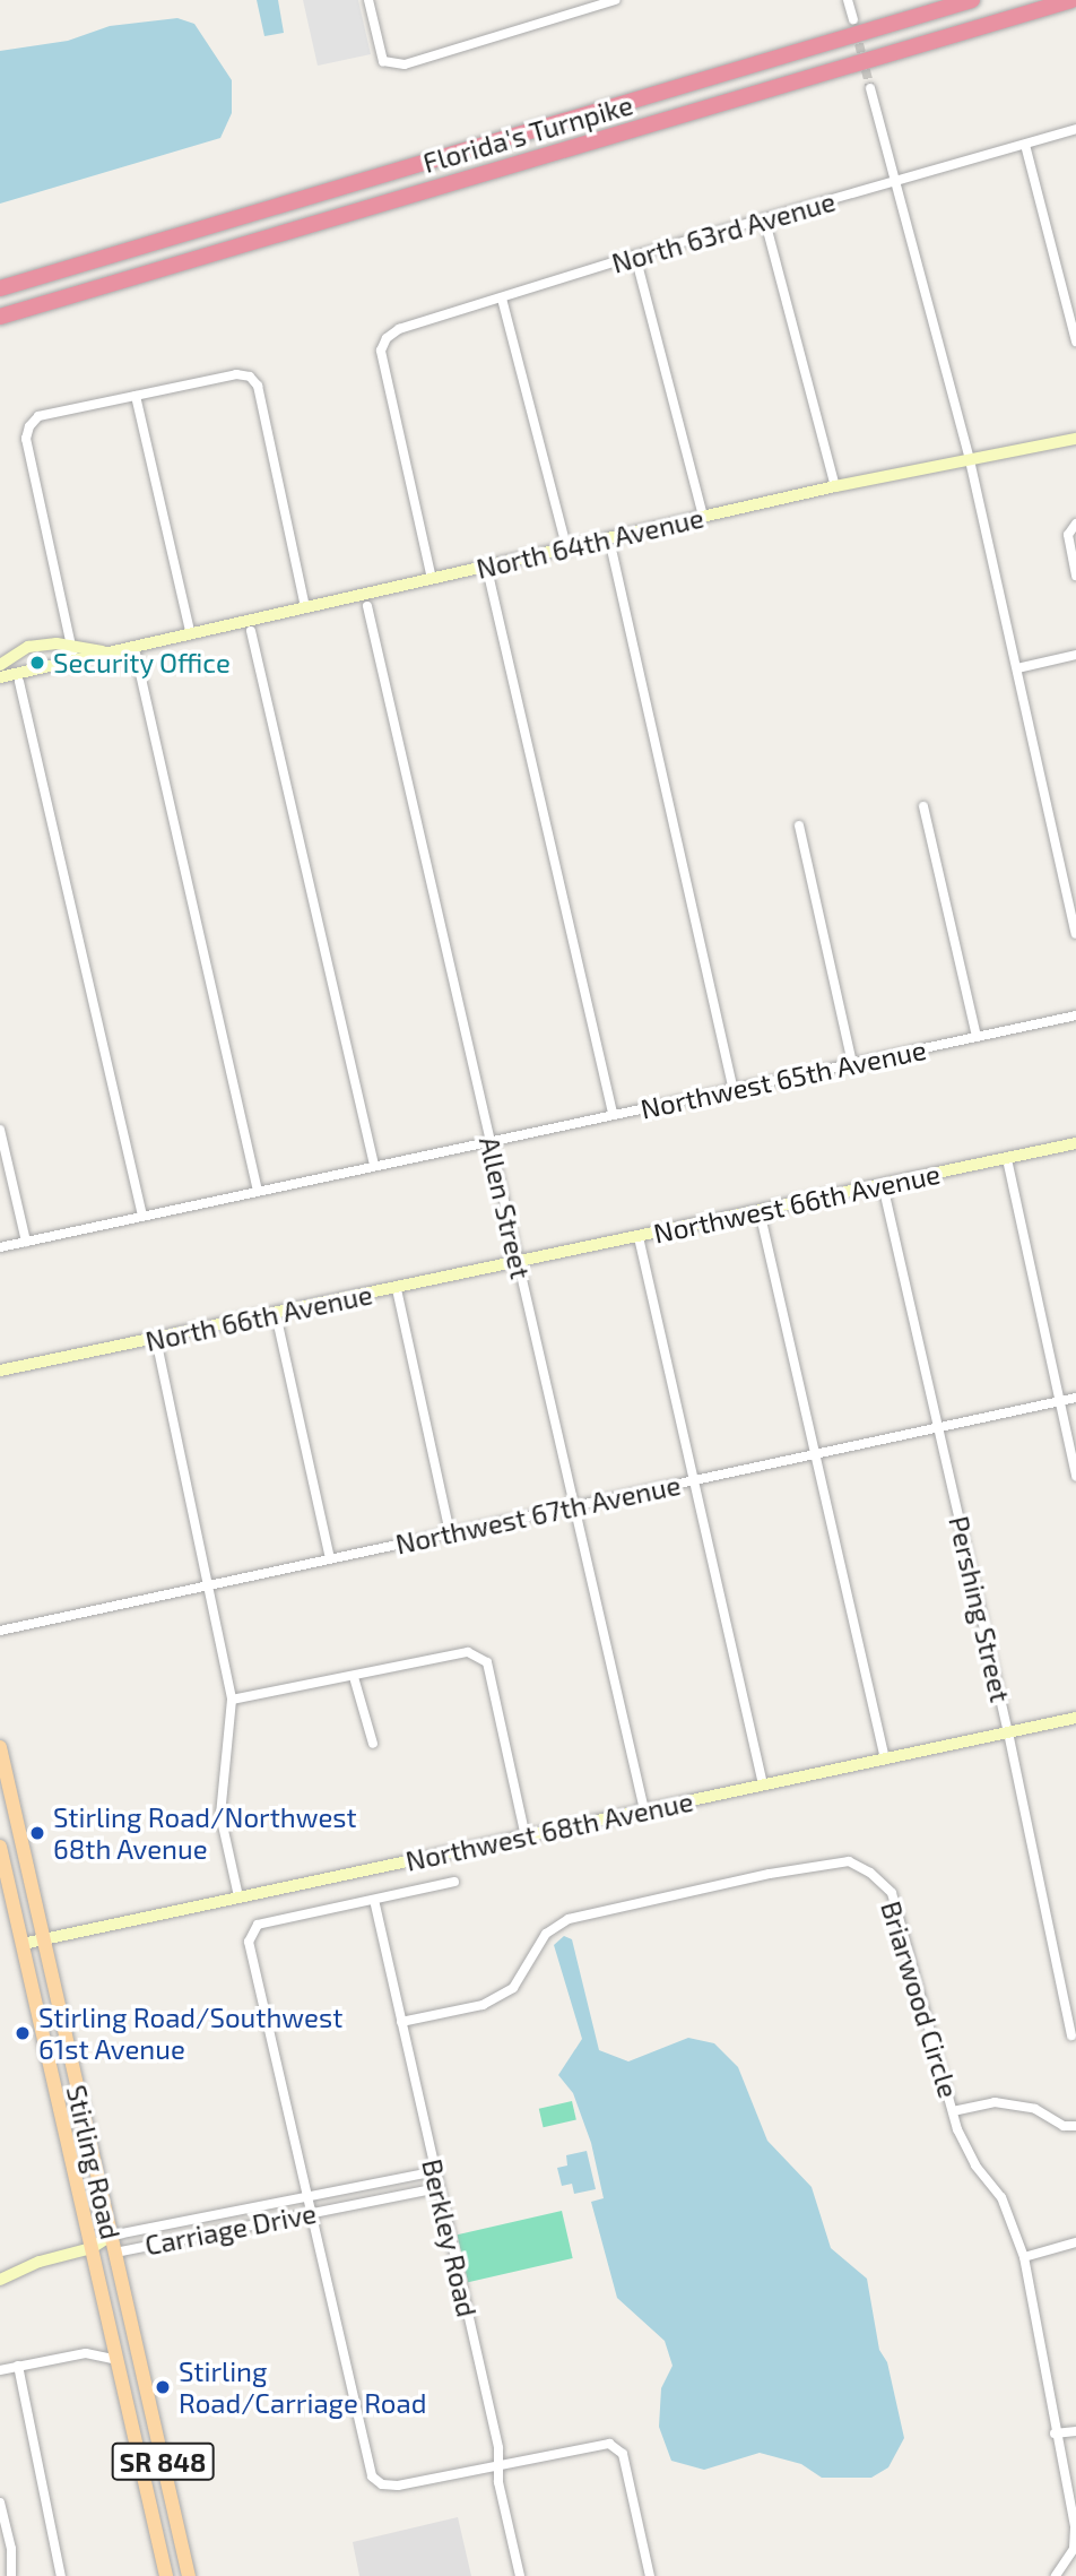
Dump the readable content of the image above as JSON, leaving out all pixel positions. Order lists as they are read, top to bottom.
{
  "streets": {
    "highway": ["Florida's Turnpike"],
    "main road": ["Stirling Road", "SR 848"],
    "street": [
      "North 63rd Avenue",
      "North 64th Avenue",
      "Northwest 65th Avenue",
      "Northwest 66th Avenue",
      "Allen Street",
      "North 66th Avenue",
      "Northwest 67th Avenue",
      "Pershing Street",
      "Northwest 68th Avenue",
      "Briarwood Circle",
      "Carriage Drive",
      "Berkley Road"
    ]
  },
  "crossings": [
    ["North 63rd Avenue", "North 64th Avenue"],
    ["Northwest 65th Avenue", "Allen Street"],
    ["Northwest 66th Avenue", "Allen Street"],
    ["Northwest 66th Avenue", "North 66th Avenue"],
    ["Northwest 66th Avenue", "Pershing Street"],
    ["Allen Street", "North 66th Avenue"],
    ["Allen Street", "Northwest 67th Avenue"],
    ["Allen Street", "Northwest 68th Avenue"],
    ["Northwest 67th Avenue", "Pershing Street"],
    ["Pershing Street", "Northwest 68th Avenue"],
    ["Northwest 68th Avenue", "Stirling Road"],
    ["Briarwood Circle", "Berkley Road"],
    ["Stirling Road", "Carriage Drive"],
    ["Carriage Drive", "Berkley Road"]
  ],
  "places": [
    "Security Office",
    "Stirling Road/Northwest 68th Avenue",
    "Stirling Road/Southwest 61st Avenue",
    "Stirling Road/Carriage Road"
  ]
}
